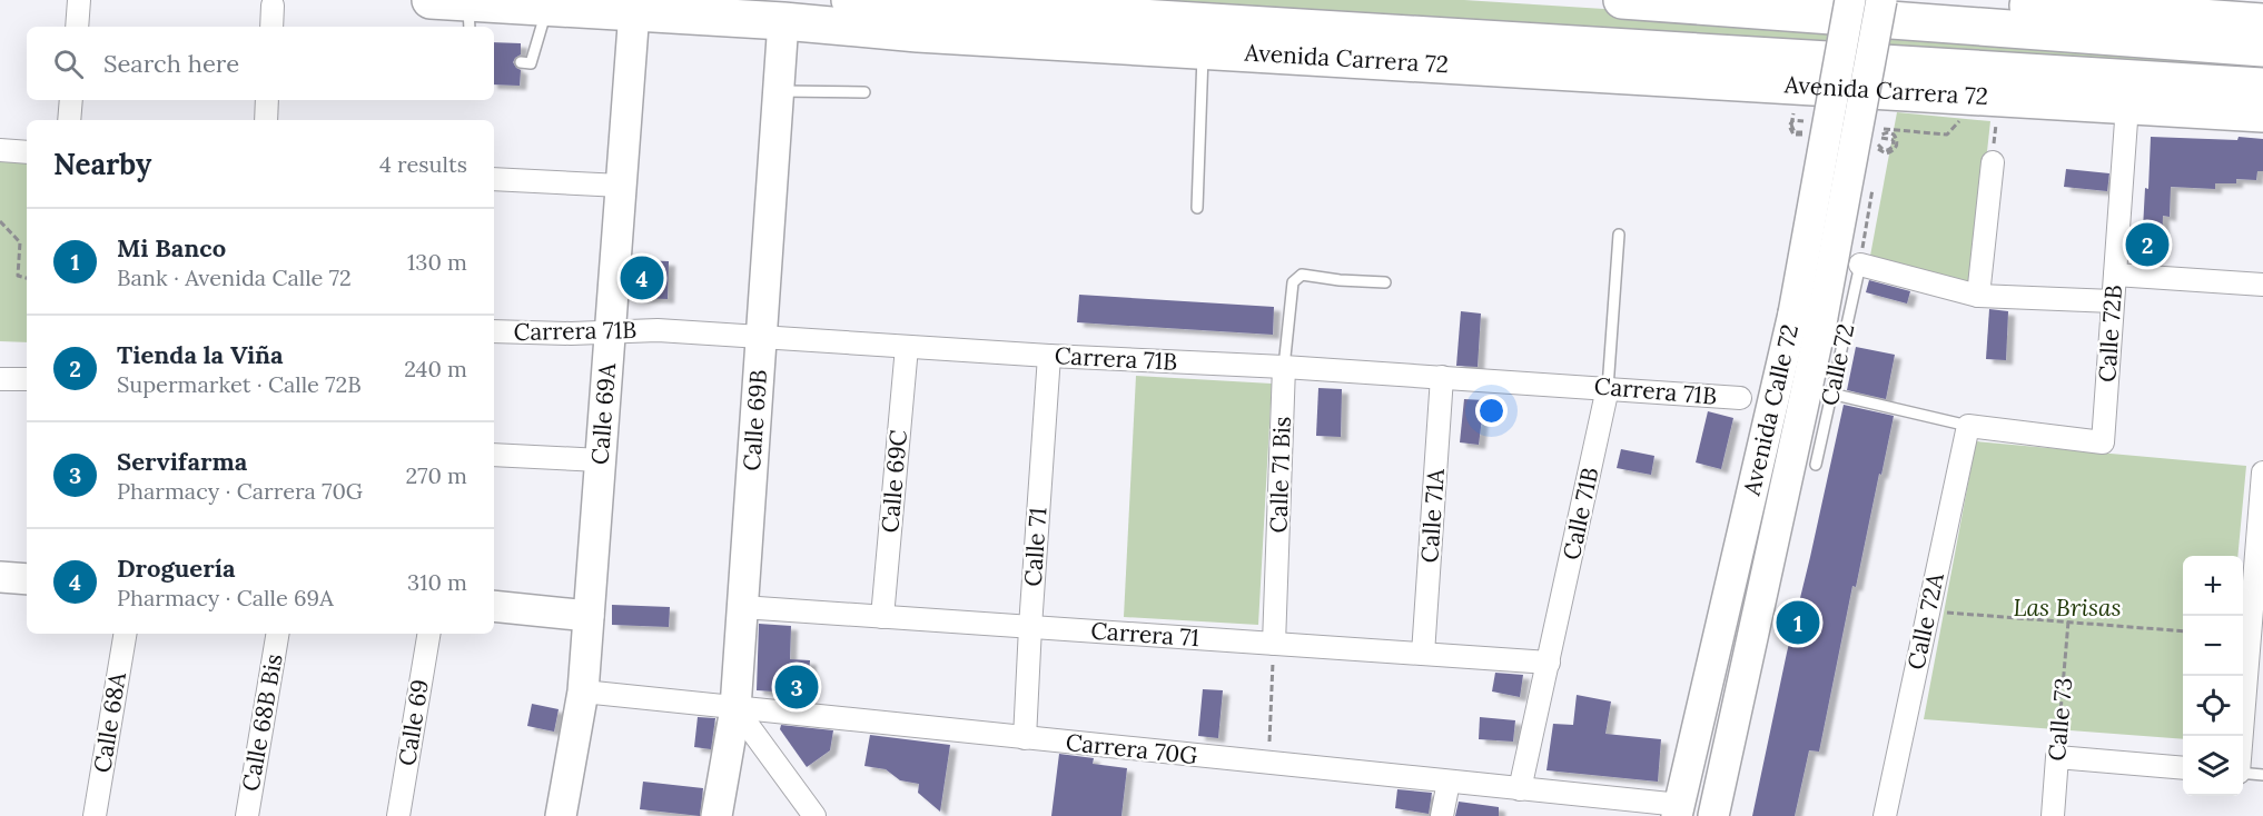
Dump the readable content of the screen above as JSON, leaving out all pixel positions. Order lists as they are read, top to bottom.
{
  "streets": {
    "highway": ["Avenida Carrera 72"],
    "street": [
      "Carrera 71B",
      "Calle 72B",
      "Avenida Calle 72",
      "Calle 69A",
      "Calle 69B",
      "Calle 71 Bis",
      "Calle 69C",
      "Calle 71B",
      "Calle 71A",
      "Calle 71",
      "Calle 72A",
      "Carrera 71",
      "Calle 73",
      "Calle 68A",
      "Calle 68B Bis",
      "Calle 69",
      "Carrera 70G"
    ],
    "lane": ["Calle 72"]
  },
  "crossings": [
    ["Avenida Carrera 72", "Calle 72B"],
    ["Avenida Carrera 72", "Calle 69A"],
    ["Avenida Carrera 72", "Calle 69B"],
    ["Carrera 71B", "Calle 69A"],
    ["Carrera 71B", "Calle 69B"],
    ["Carrera 71B", "Calle 71 Bis"],
    ["Carrera 71B", "Calle 69C"],
    ["Carrera 71B", "Calle 71B"],
    ["Carrera 71B", "Calle 71A"],
    ["Carrera 71B", "Calle 71"],
    ["Calle 72B", "Calle 72A"],
    ["Avenida Calle 72", "Carrera 70G"],
    ["Calle 69A", "Carrera 70G"],
    ["Calle 69B", "Carrera 71"],
    ["Calle 69B", "Carrera 70G"],
    ["Calle 71 Bis", "Carrera 71"],
    ["Calle 69C", "Carrera 71"],
    ["Calle 71B", "Carrera 71"],
    ["Calle 71B", "Carrera 70G"],
    ["Calle 71A", "Carrera 71"],
    ["Calle 71", "Carrera 71"],
    ["Calle 71", "Carrera 70G"]
  ],
  "parks": ["Las Brisas"],
  "page": {
    "search": "Search here",
    "heading": ["Nearby", "4 results"],
    "list": [
      {
        "mark": "1",
        "name": "Mi Banco",
        "note": "Bank · Avenida Calle 72",
        "value": "130 m"
      },
      {
        "mark": "2",
        "name": "Tienda la Viña",
        "note": "Supermarket · Calle 72B",
        "value": "240 m"
      },
      {
        "mark": "3",
        "name": "Servifarma",
        "note": "Pharmacy · Carrera 70G",
        "value": "270 m"
      },
      {
        "mark": "4",
        "name": "Droguería",
        "note": "Pharmacy · Calle 69A",
        "value": "310 m"
      }
    ],
    "pins": [
      "2",
      "4",
      "1",
      "3"
    ],
    "map_buttons": ["+", "−"]
  }
}
